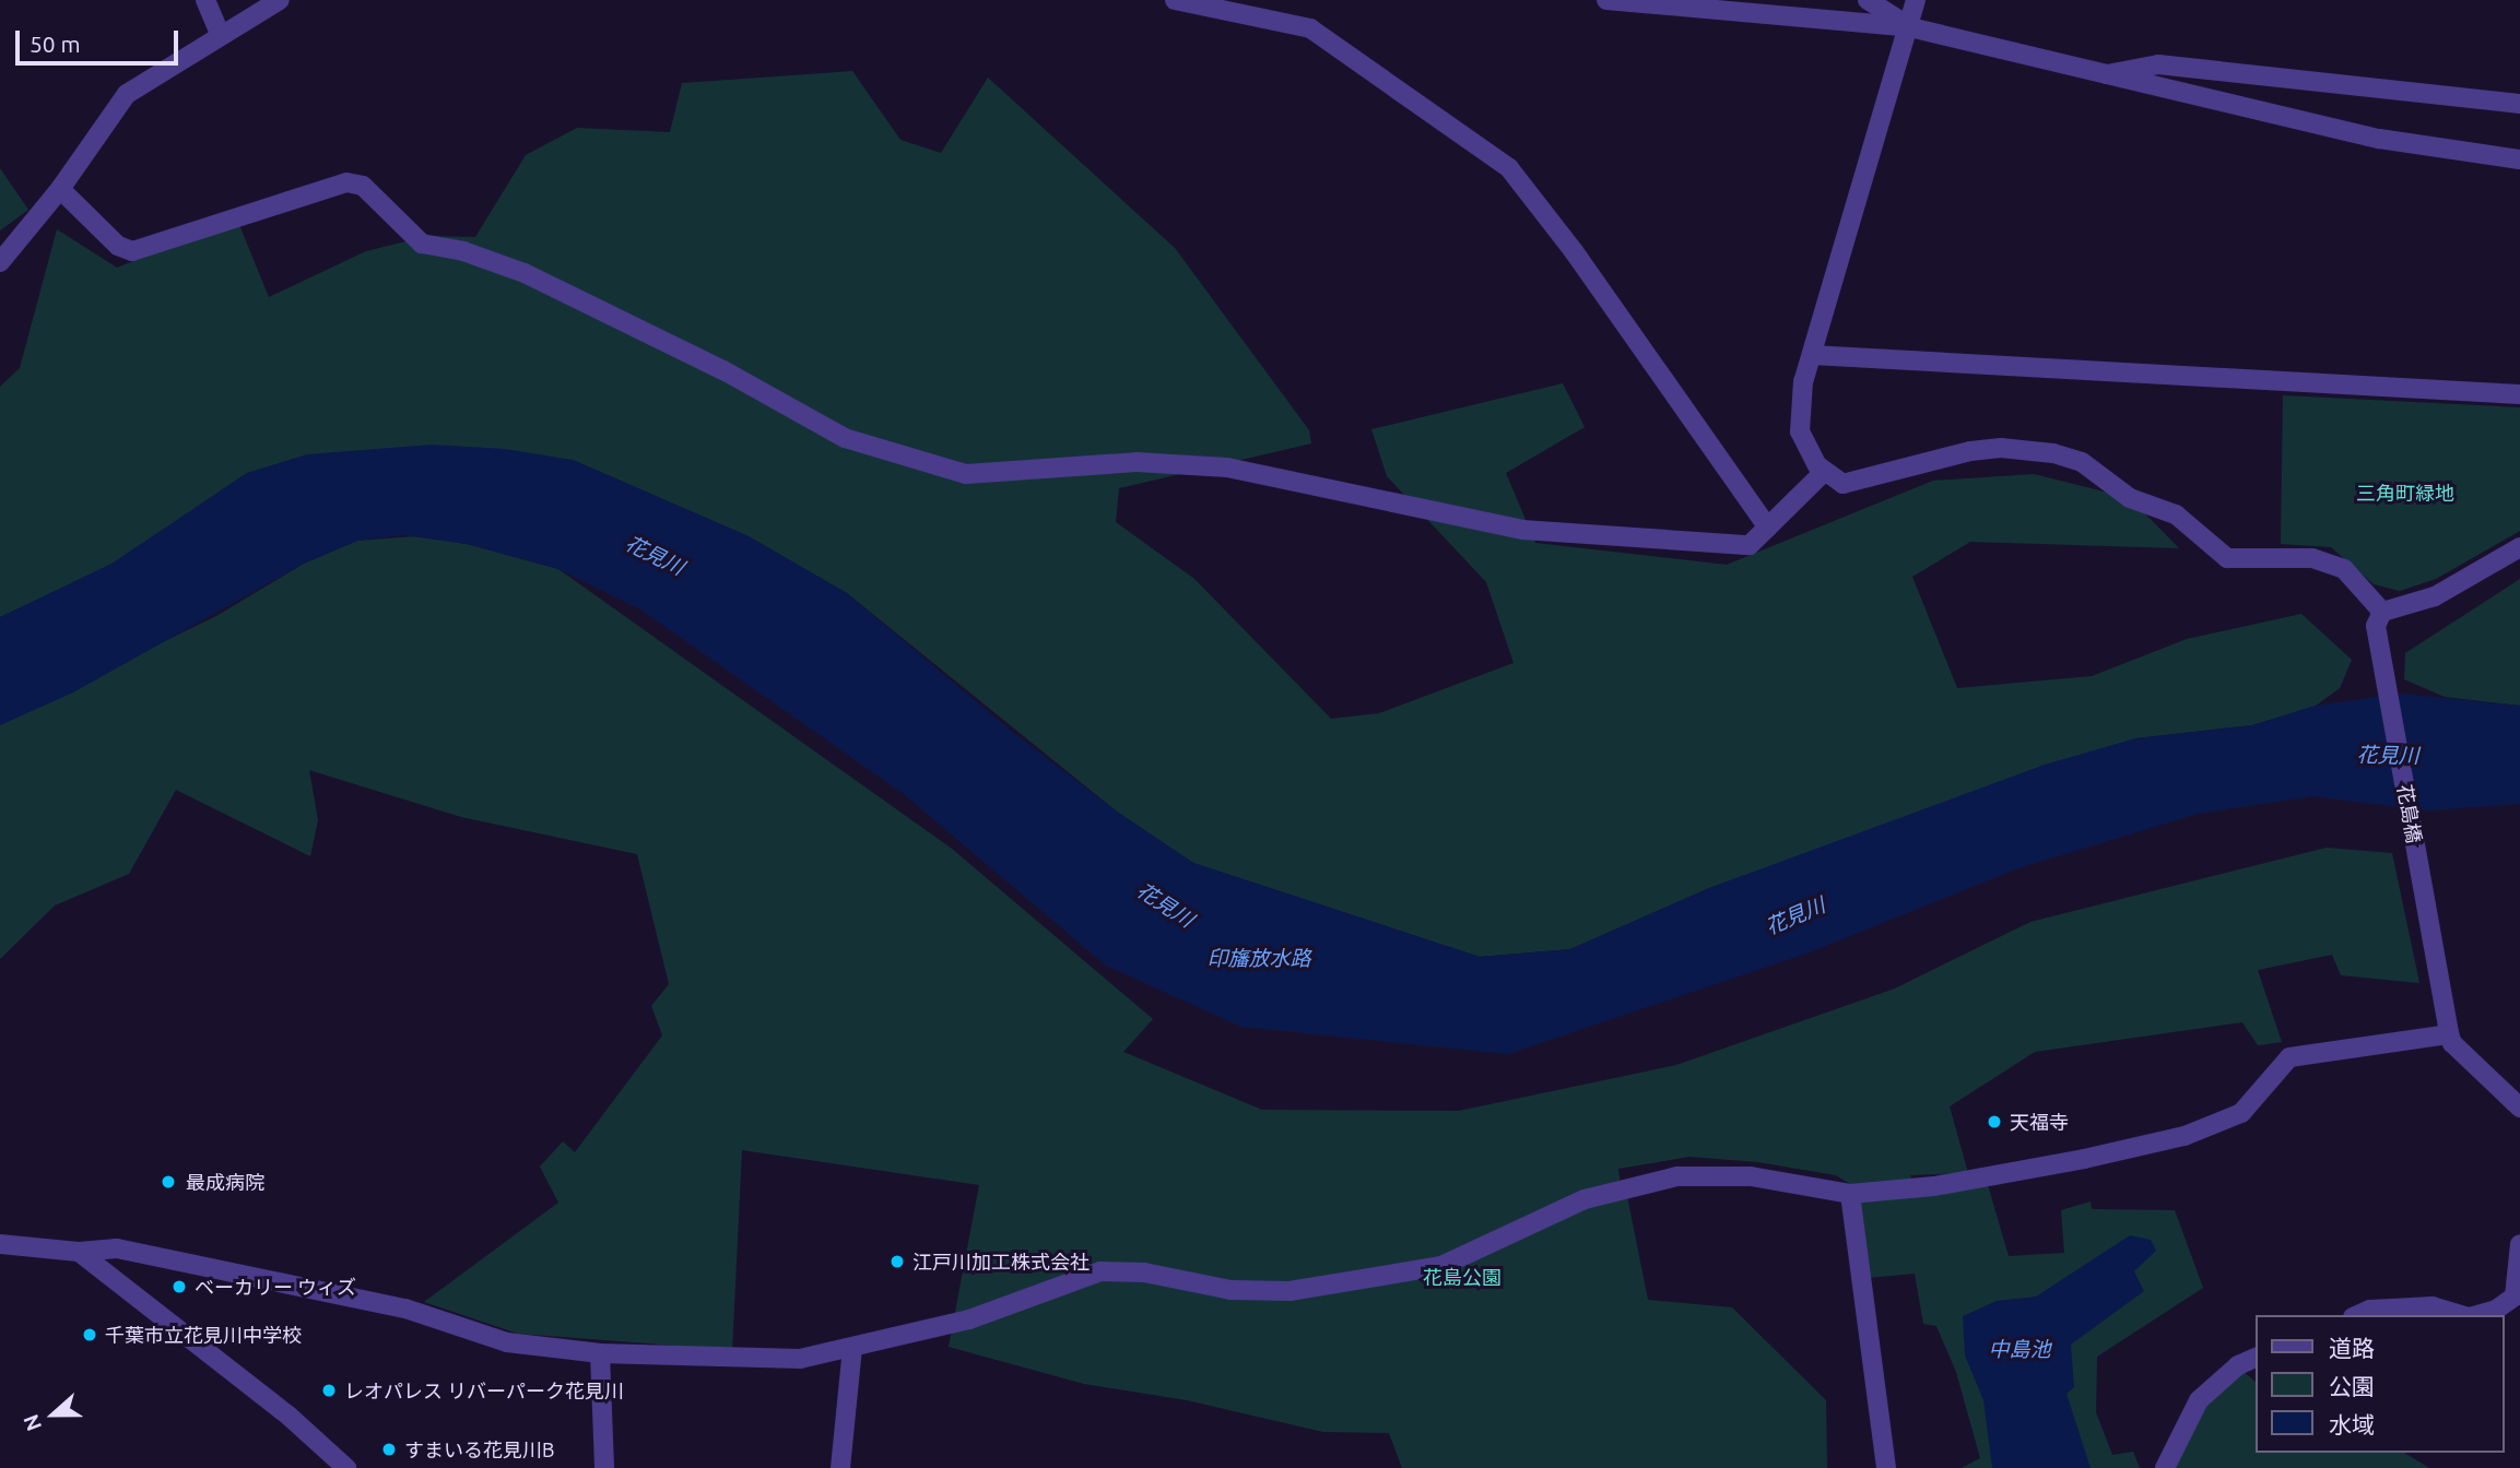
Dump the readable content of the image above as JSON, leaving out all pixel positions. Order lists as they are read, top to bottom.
{
  "streets": {
    "street": ["花島橋"]
  },
  "water": ["花見川", "印旛放水路", "中島池"],
  "parks": ["三角町緑地", "花島公園"],
  "places": [
    "天福寺",
    "最成病院",
    "江戸川加工株式会社",
    "ベーカリー ウィズ",
    "千葉市立花見川中学校",
    "レオパレス リバーパーク花見川",
    "すまいる花見川B"
  ],
  "legend": ["道路", "公園", "水域"],
  "scale_bar": "50 m",
  "north": "left"
}
